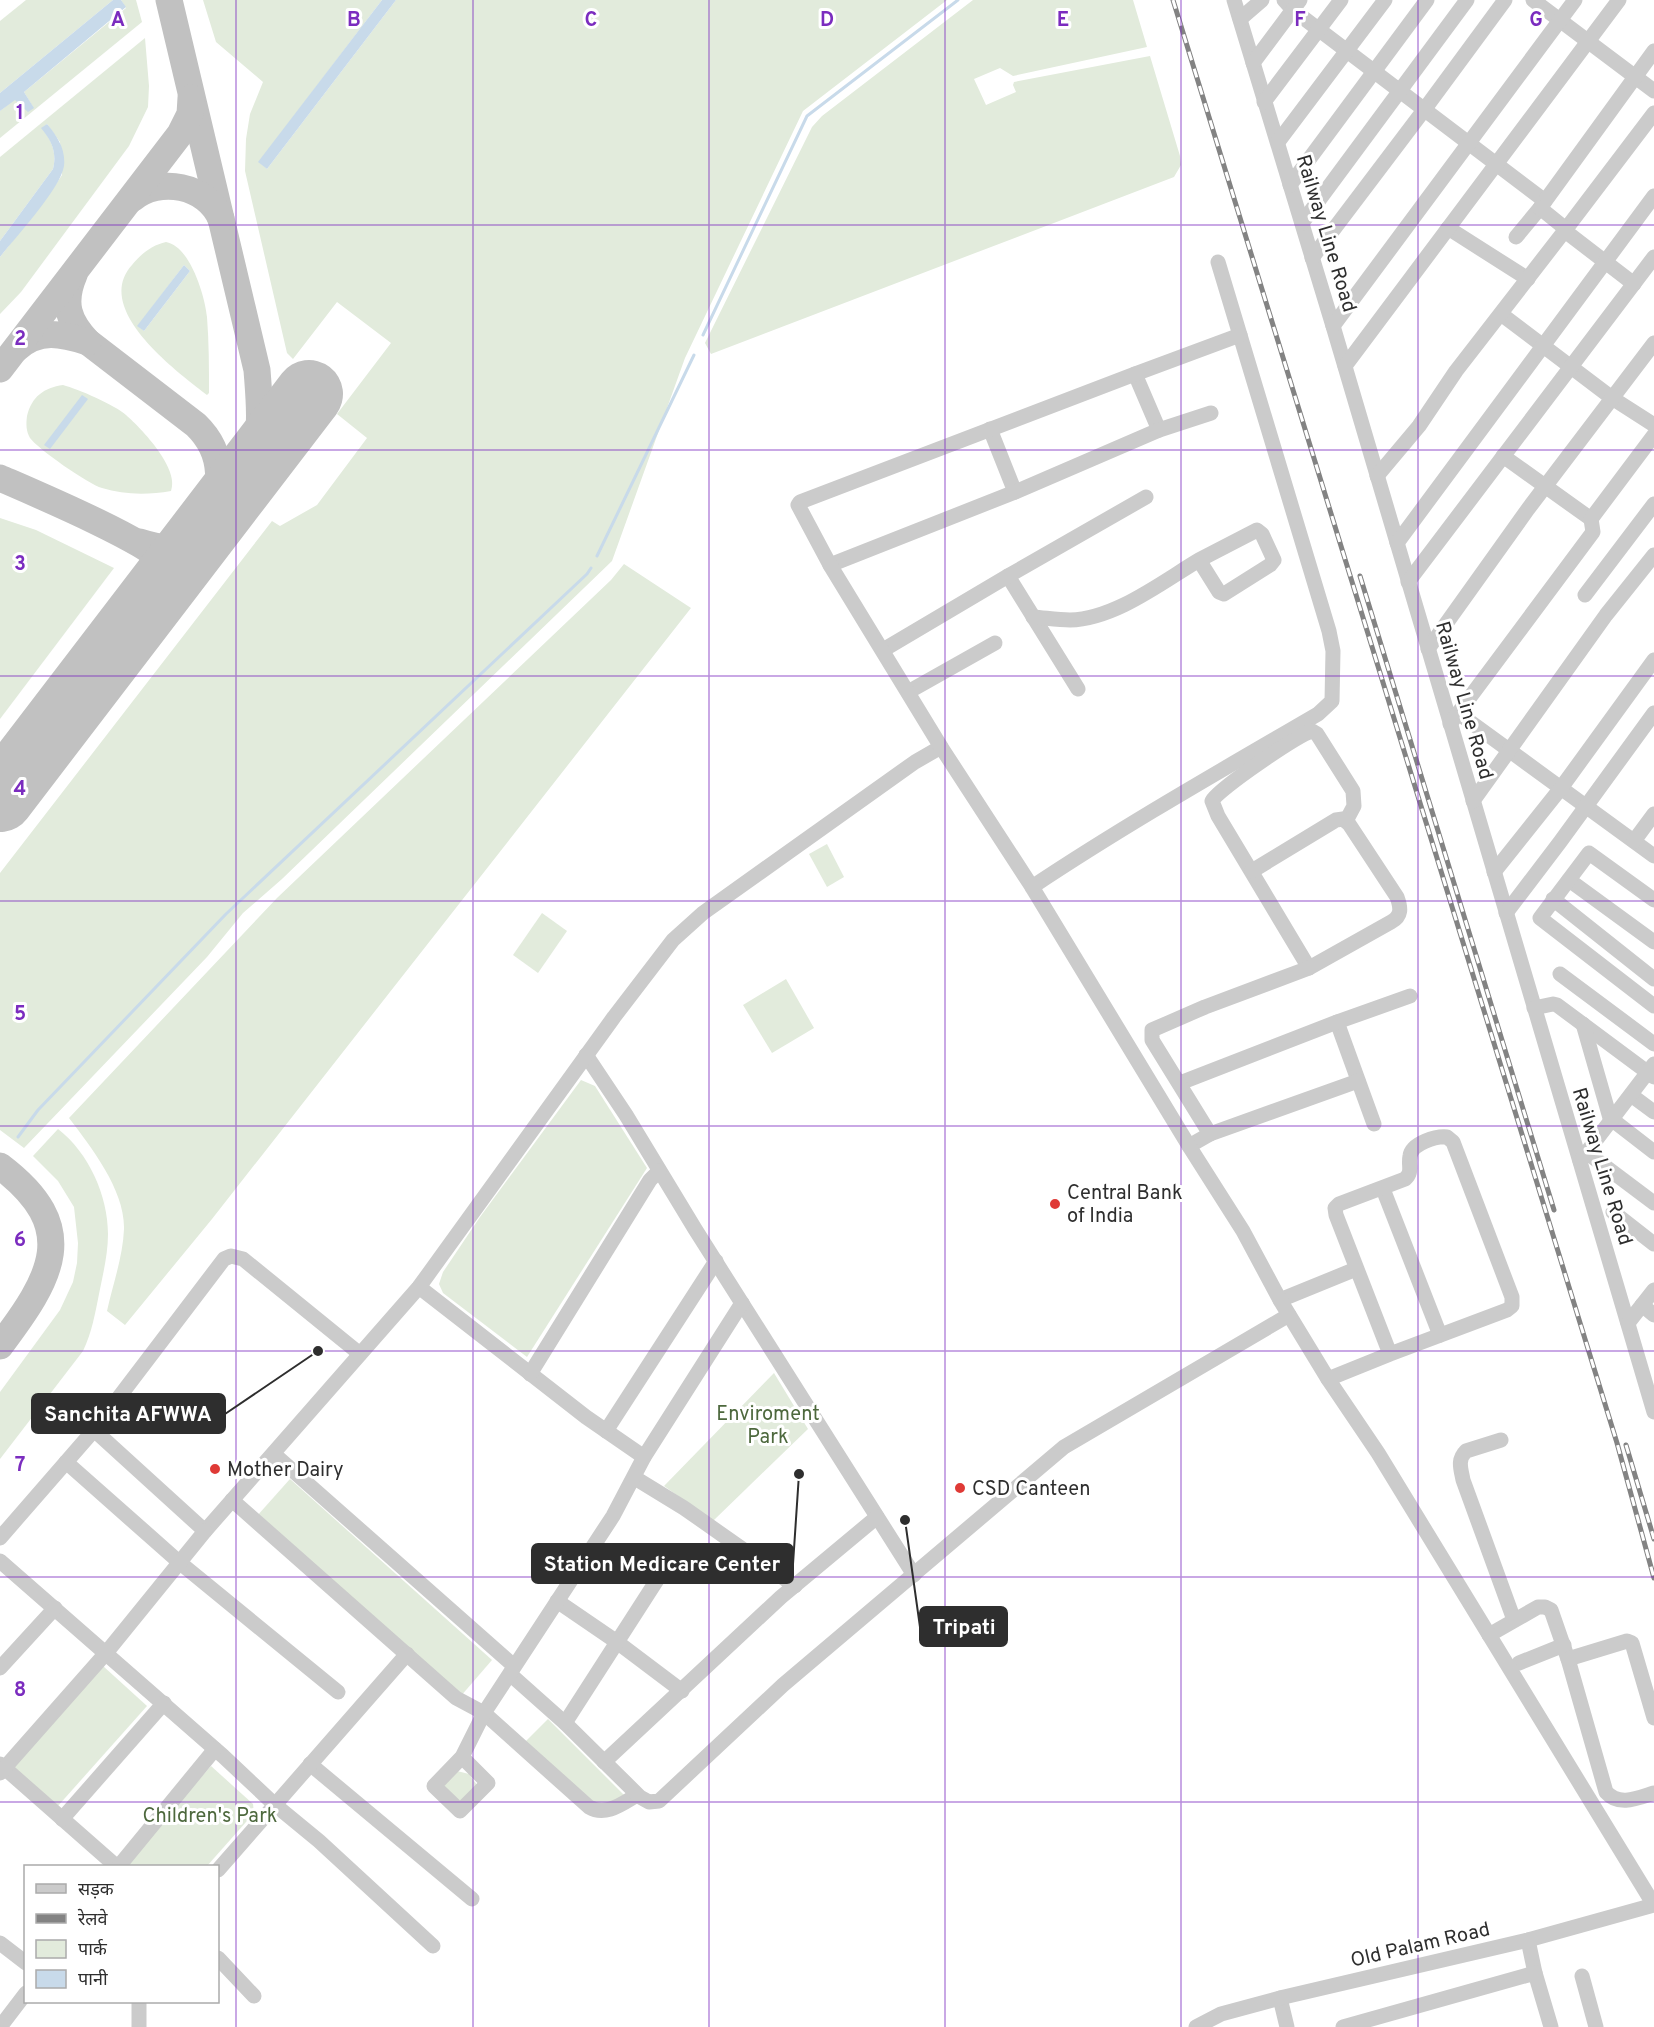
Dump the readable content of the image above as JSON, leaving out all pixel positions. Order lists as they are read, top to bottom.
{
  "streets": {
    "street": ["Railway Line Road", "Old Palam Road"]
  },
  "parks": ["Enviroment Park", "Children's Park"],
  "places": [
    "Central Bank of India",
    "Sanchita AFWWA",
    "Mother Dairy",
    "Station Medicare Center",
    "CSD Canteen",
    "Tripati"
  ],
  "legend": [
    "सड़क",
    "रेलवे",
    "पार्क",
    "पानी"
  ],
  "grid": {
    "columns": [
      "A",
      "B",
      "C",
      "D",
      "E",
      "F",
      "G"
    ],
    "rows": [
      "1",
      "2",
      "3",
      "4",
      "5",
      "6",
      "7",
      "8"
    ]
  }
}
